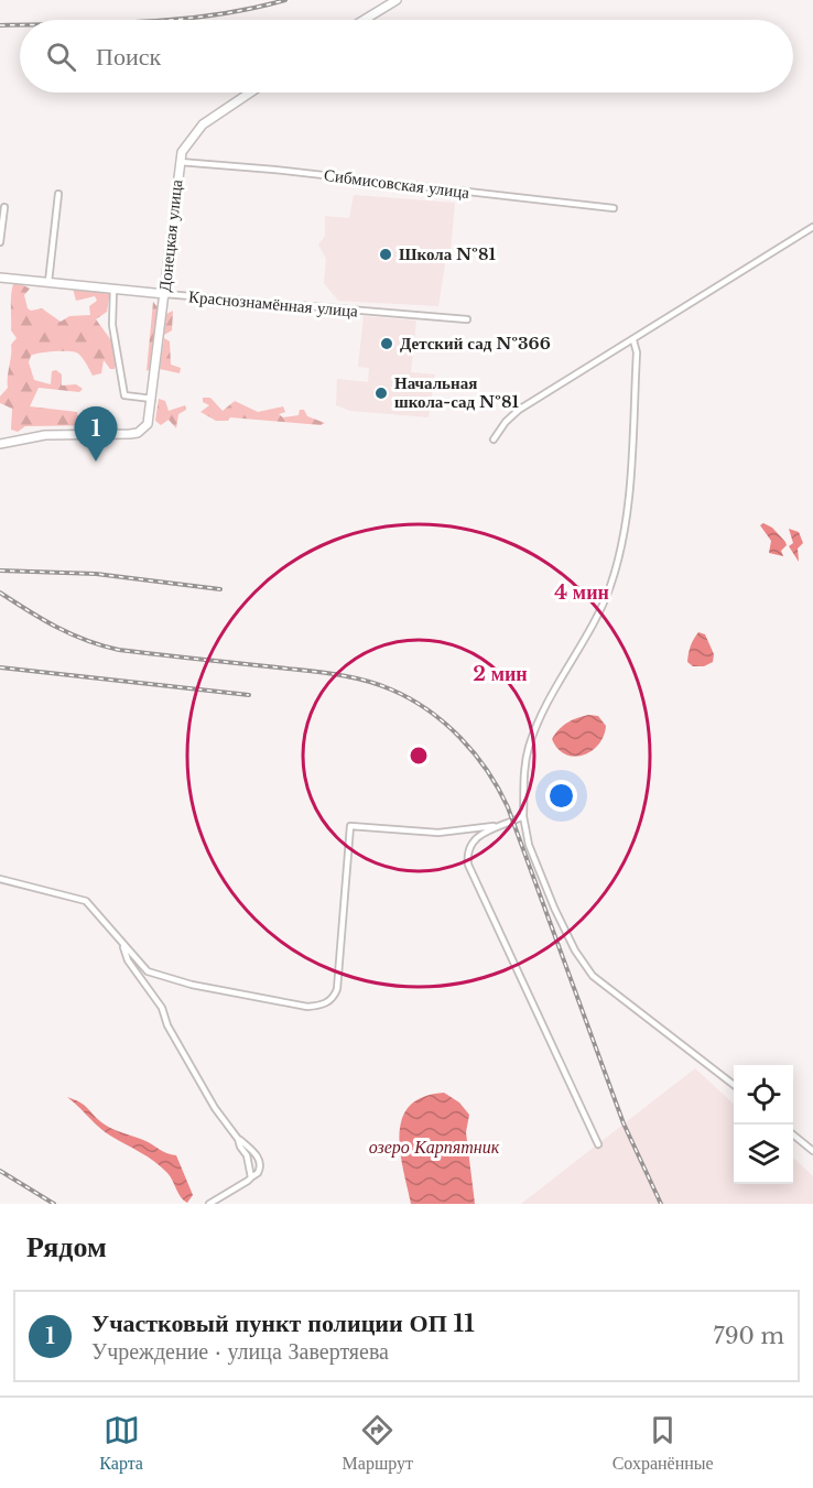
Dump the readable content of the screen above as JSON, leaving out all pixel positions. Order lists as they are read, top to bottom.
{
  "streets": {
    "main road": ["Донецкая улица", "Краснознамённая улица"],
    "street": ["Сибмисовская улица"]
  },
  "crossings": [
    ["Сибмисовская улица", "Донецкая улица"],
    ["Донецкая улица", "Краснознамённая улица"]
  ],
  "water": ["озеро Карпятник"],
  "places": ["Школа №81", "Детский сад №366", "Начальная школа-сад №81"],
  "page": {
    "search": "Поиск",
    "pins": "1",
    "heading": "Рядом",
    "list": [
      {
        "mark": "1",
        "name": "Участковый пункт полиции ОП 11",
        "note": "Учреждение · улица Завертяева",
        "value": "790 m"
      }
    ],
    "nav": ["Карта", "Маршрут", "Сохранённые"]
  },
  "rings": ["4 мин", "2 мин"]
}
